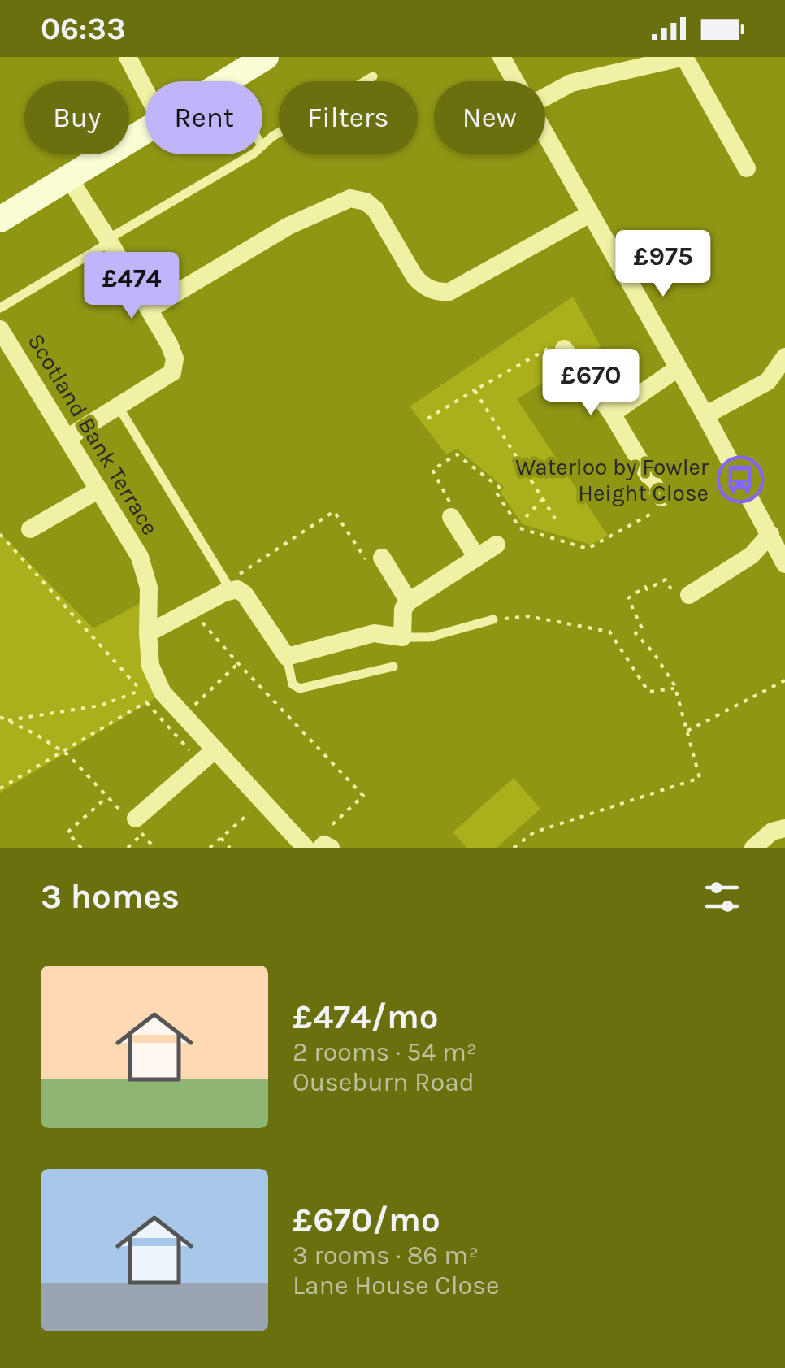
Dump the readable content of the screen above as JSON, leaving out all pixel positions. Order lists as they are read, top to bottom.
{
  "streets": {
    "street": ["Scotland Bank Terrace"]
  },
  "places": {
    "bus stop": ["Waterloo by Fowler Height Close"]
  },
  "page": {
    "status": "06:33",
    "chip": [
      "Buy",
      "Rent",
      "Filters",
      "New"
    ],
    "price": ["£975", "£474", "£670"],
    "heading": "3 homes",
    "list": [
      {
        "name": "£474/mo",
        "note": "2 rooms · 54 m² · Ouseburn Road"
      },
      {
        "name": "£670/mo",
        "note": "3 rooms · 86 m² · Lane House Close"
      }
    ]
  }
}
